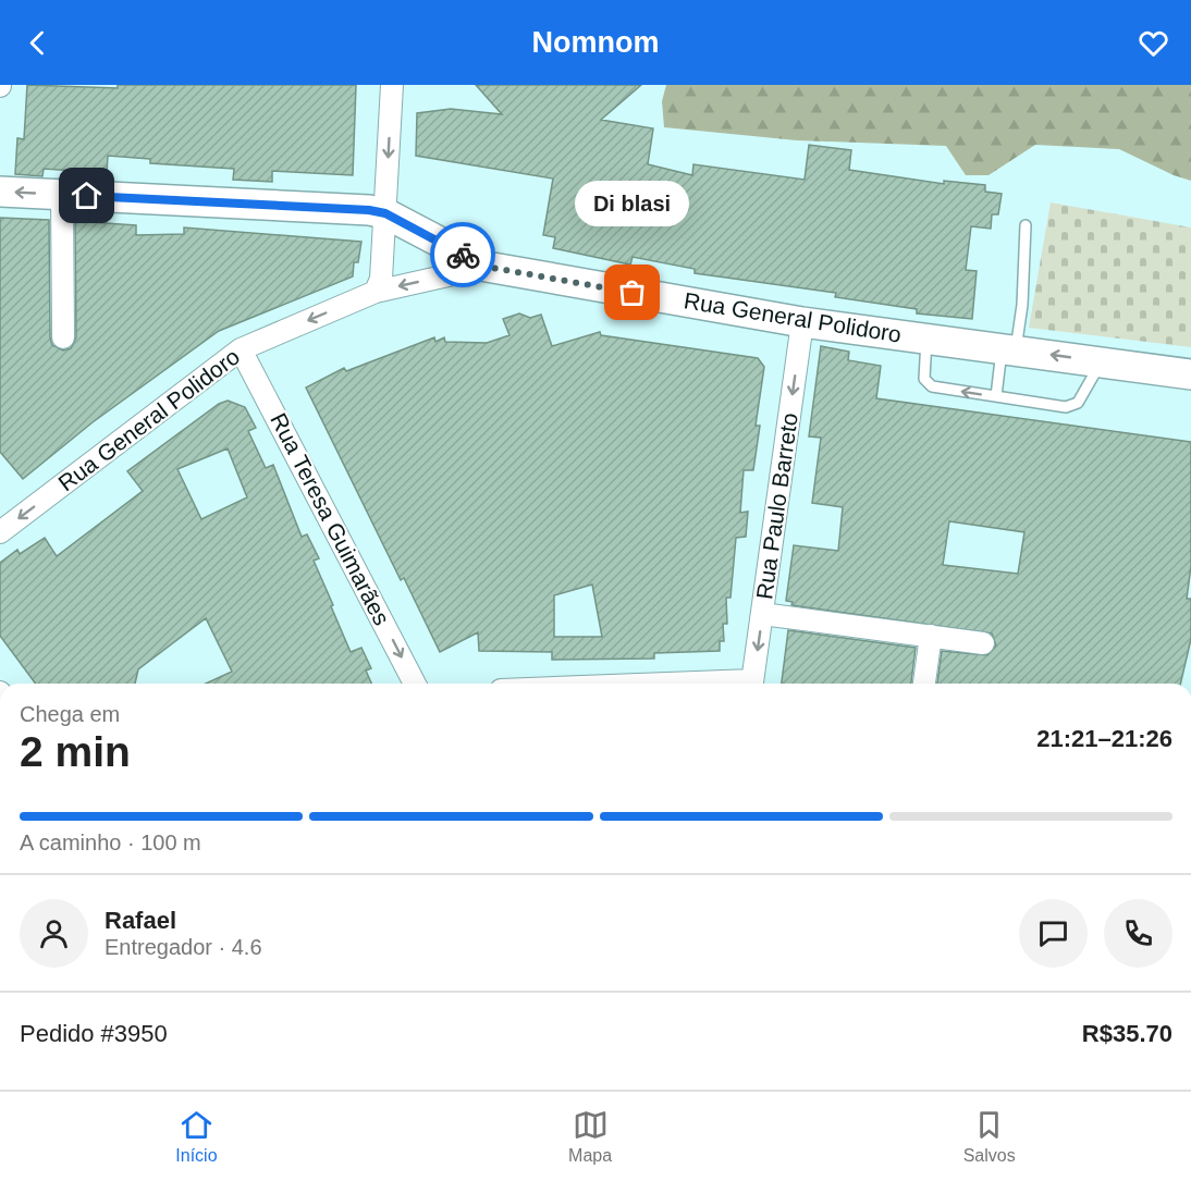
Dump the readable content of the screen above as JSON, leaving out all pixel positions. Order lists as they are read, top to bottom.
{
  "streets": {
    "main road": ["Rua General Polidoro"],
    "street": ["Rua Paulo Barreto", "Rua Teresa Guimarães"]
  },
  "crossings": [
    ["Rua General Polidoro", "Rua Paulo Barreto"],
    ["Rua General Polidoro", "Rua Teresa Guimarães"]
  ],
  "one_way": ["Rua General Polidoro", "Rua Paulo Barreto", "Rua Teresa Guimarães"],
  "places": ["Di blasi"],
  "page": {
    "header": "Nomnom",
    "bubble": "Di blasi",
    "heading": ["2 min", "Chega em", "21:21–21:26"],
    "panel": [
      "Rafael",
      "Entregador · 4.6",
      "Pedido #3950",
      "R$35.70"
    ],
    "bar": "A caminho · 100 m",
    "tabs": ["Início", "Mapa", "Salvos"]
  }
}
